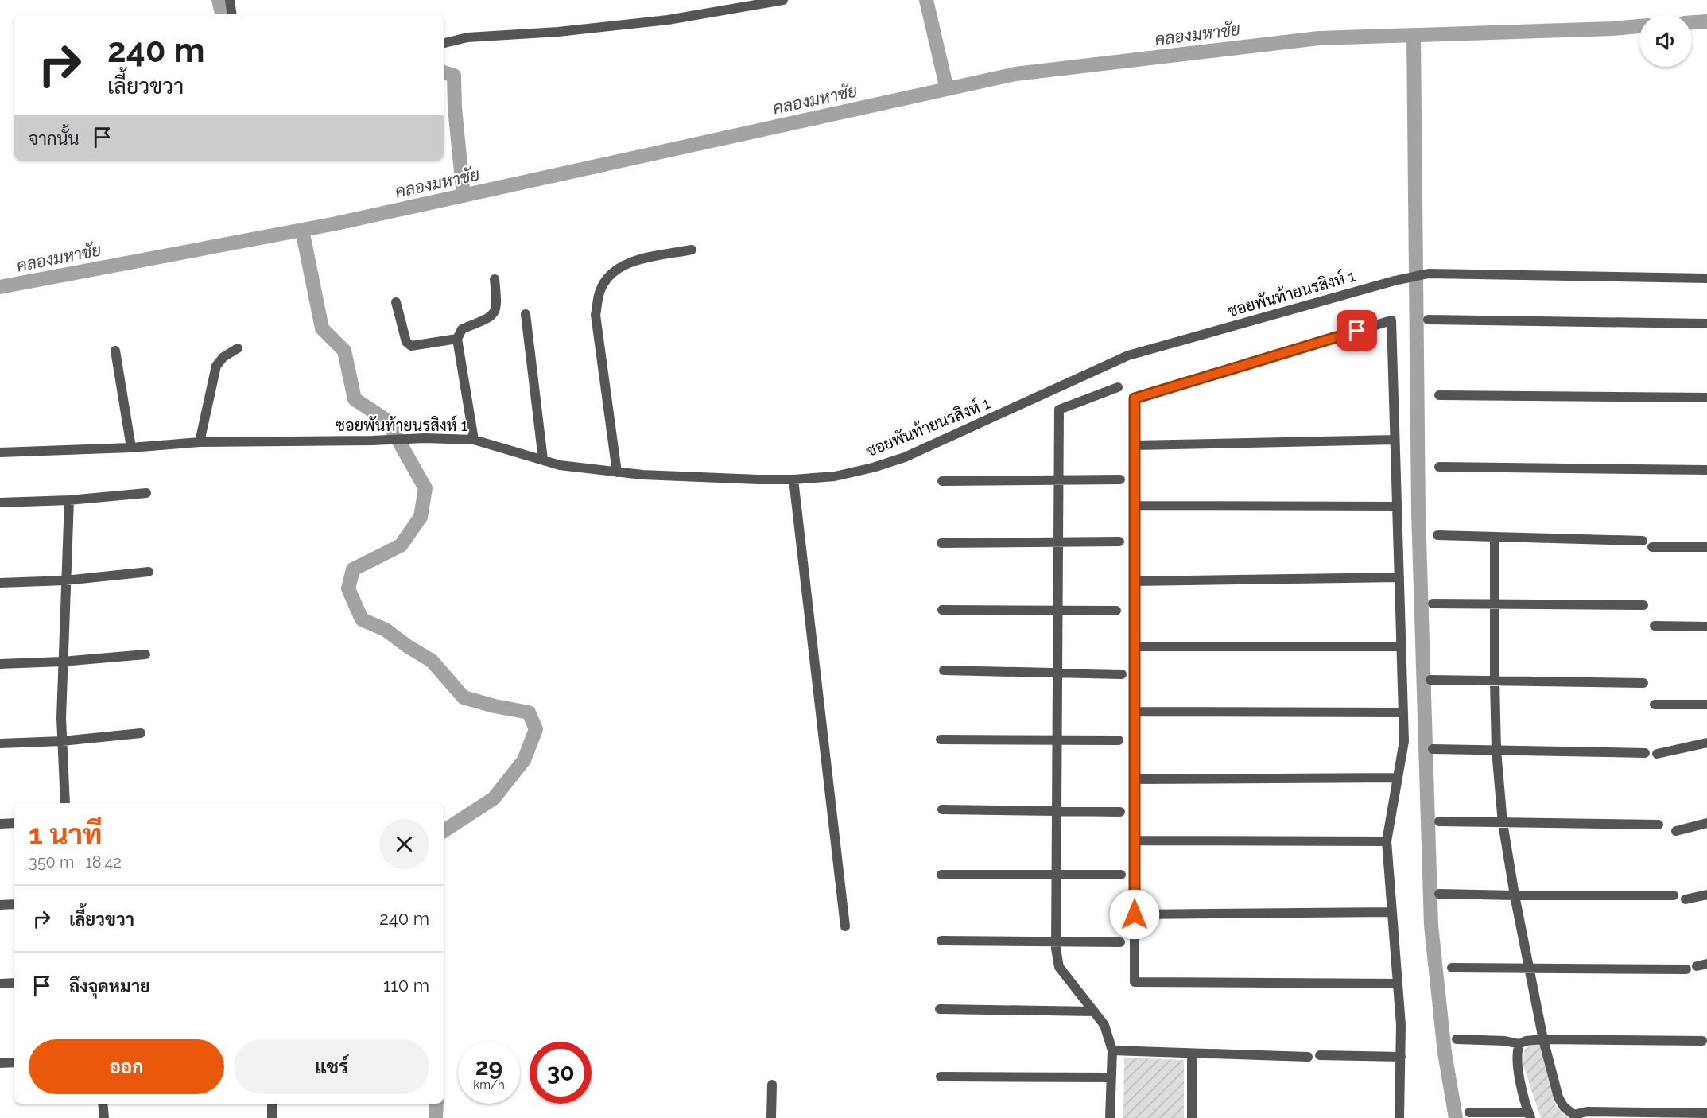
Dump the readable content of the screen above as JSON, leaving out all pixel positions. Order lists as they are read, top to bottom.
{
  "streets": {
    "street": ["ซอยพันท้ายนรสิงห์ 1"]
  },
  "water": ["คลองมหาชัย"],
  "page": {
    "turn": ["240 m", "เลี้ยวขวา"],
    "then": "จากนั้น",
    "heading": ["1 นาที", "350 m · 18:42"],
    "list": [
      {
        "name": "เลี้ยวขวา",
        "value": "240 m"
      },
      {
        "name": "ถึงจุดหมาย",
        "value": "110 m"
      }
    ],
    "buttons": ["ออก", "แชร์"],
    "speed": "29 km/h",
    "limit": "30"
  }
}
